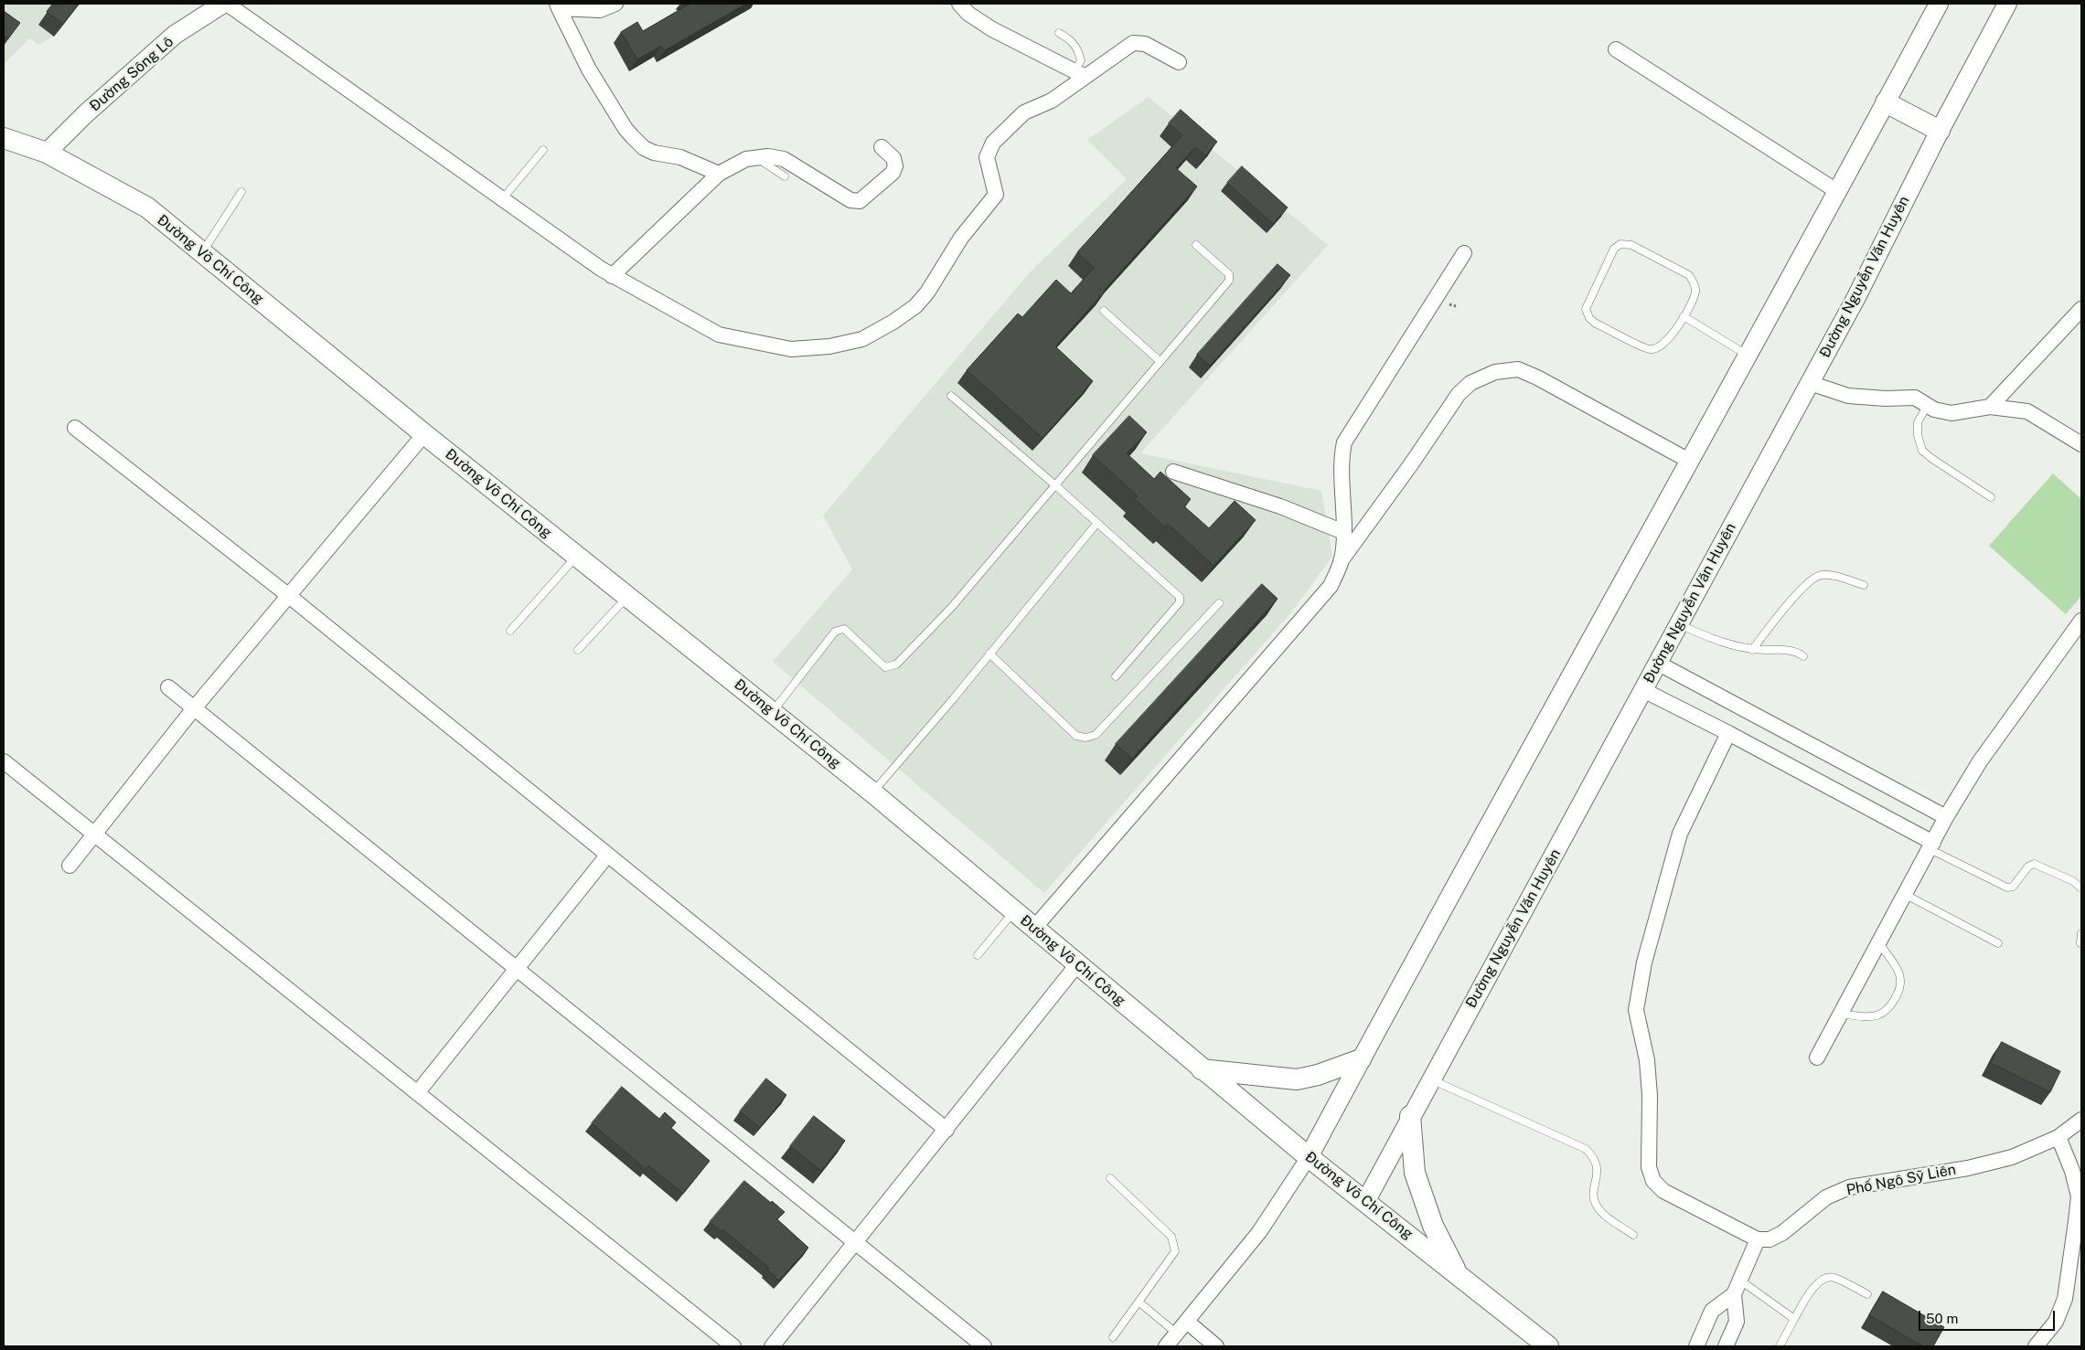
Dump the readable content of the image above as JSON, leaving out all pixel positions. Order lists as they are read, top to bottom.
{
  "streets": {
    "main road": ["Đường Võ Chí Công"],
    "street": ["Đường Sông Lô", "Đường Nguyễn Văn Huyên", "Phố Ngô Sỹ Liên"]
  },
  "crossings": [
    ["Đường Sông Lô", "Đường Võ Chí Công"],
    ["Đường Võ Chí Công", "Đường Nguyễn Văn Huyên"]
  ],
  "scale_bar": "50 m"
}
